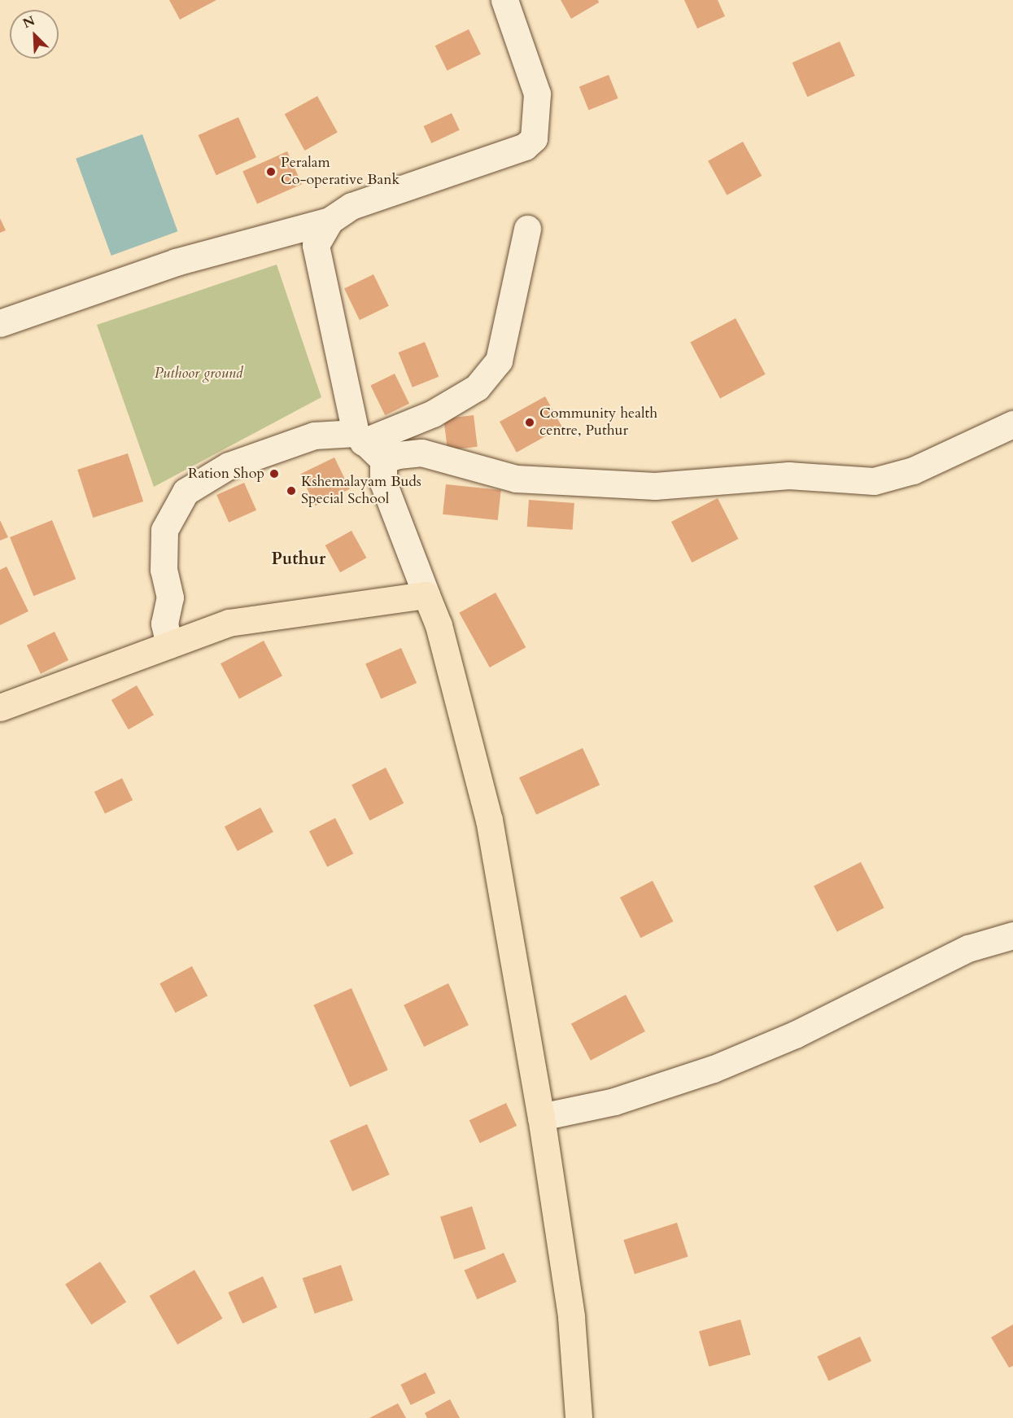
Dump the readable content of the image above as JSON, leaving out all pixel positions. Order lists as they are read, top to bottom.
{
  "districts": ["Puthur"],
  "parks": ["Puthoor ground"],
  "places": [
    "Peralam Co-operative Bank",
    "Community health centre, Puthur",
    "Ration Shop",
    "Kshemalayam Buds Special School"
  ],
  "north": "top left"
}
